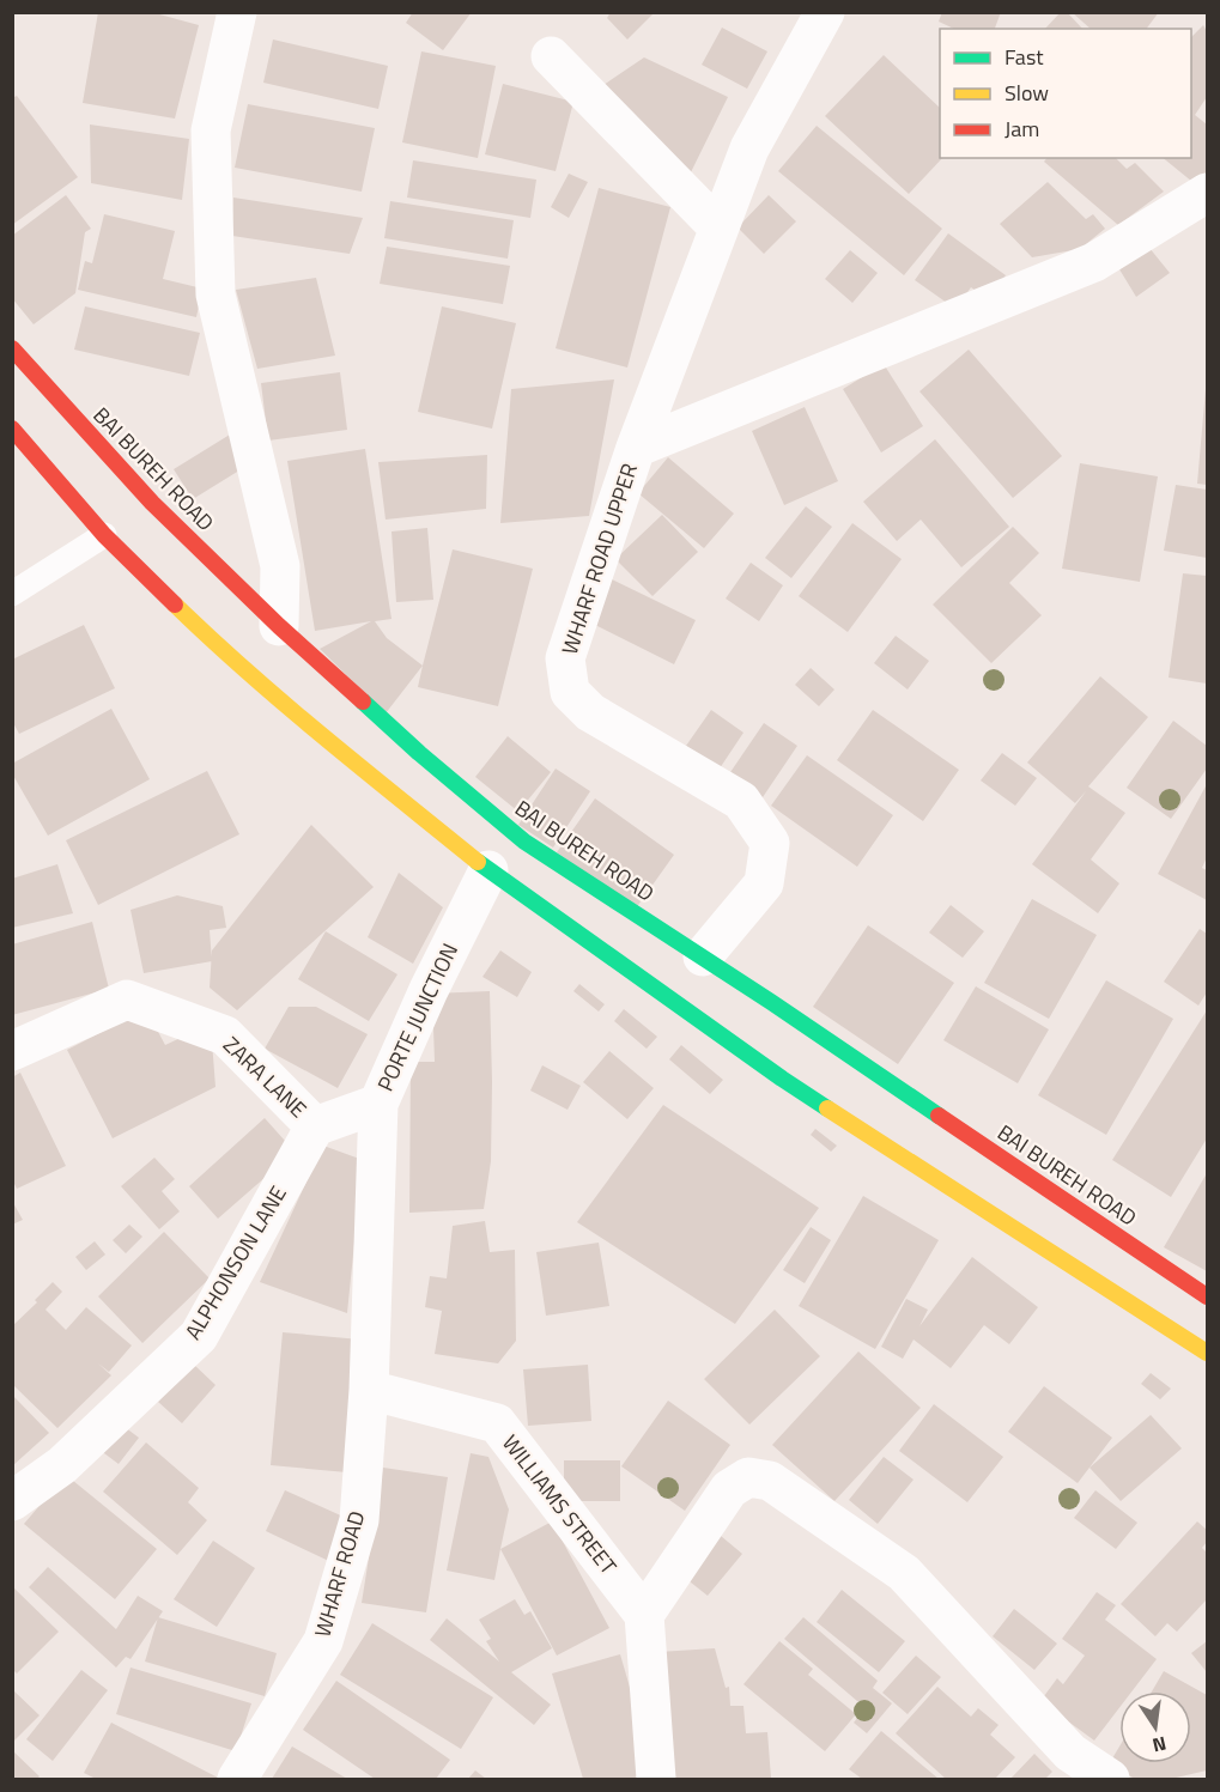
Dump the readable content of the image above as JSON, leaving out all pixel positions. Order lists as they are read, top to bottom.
{
  "streets": {
    "highway": ["BAI BUREH ROAD"],
    "street": [
      "WHARF ROAD UPPER",
      "PORTE JUNCTION",
      "ZARA LANE",
      "ALPHONSON LANE",
      "WILLIAMS STREET",
      "WHARF ROAD"
    ]
  },
  "crossings": [
    ["BAI BUREH ROAD", "WHARF ROAD UPPER"],
    ["PORTE JUNCTION", "ZARA LANE"],
    ["PORTE JUNCTION", "ALPHONSON LANE"],
    ["ZARA LANE", "ALPHONSON LANE"],
    ["WILLIAMS STREET", "WHARF ROAD"]
  ],
  "legend": ["Fast", "Slow", "Jam"],
  "north": "bottom"
}
